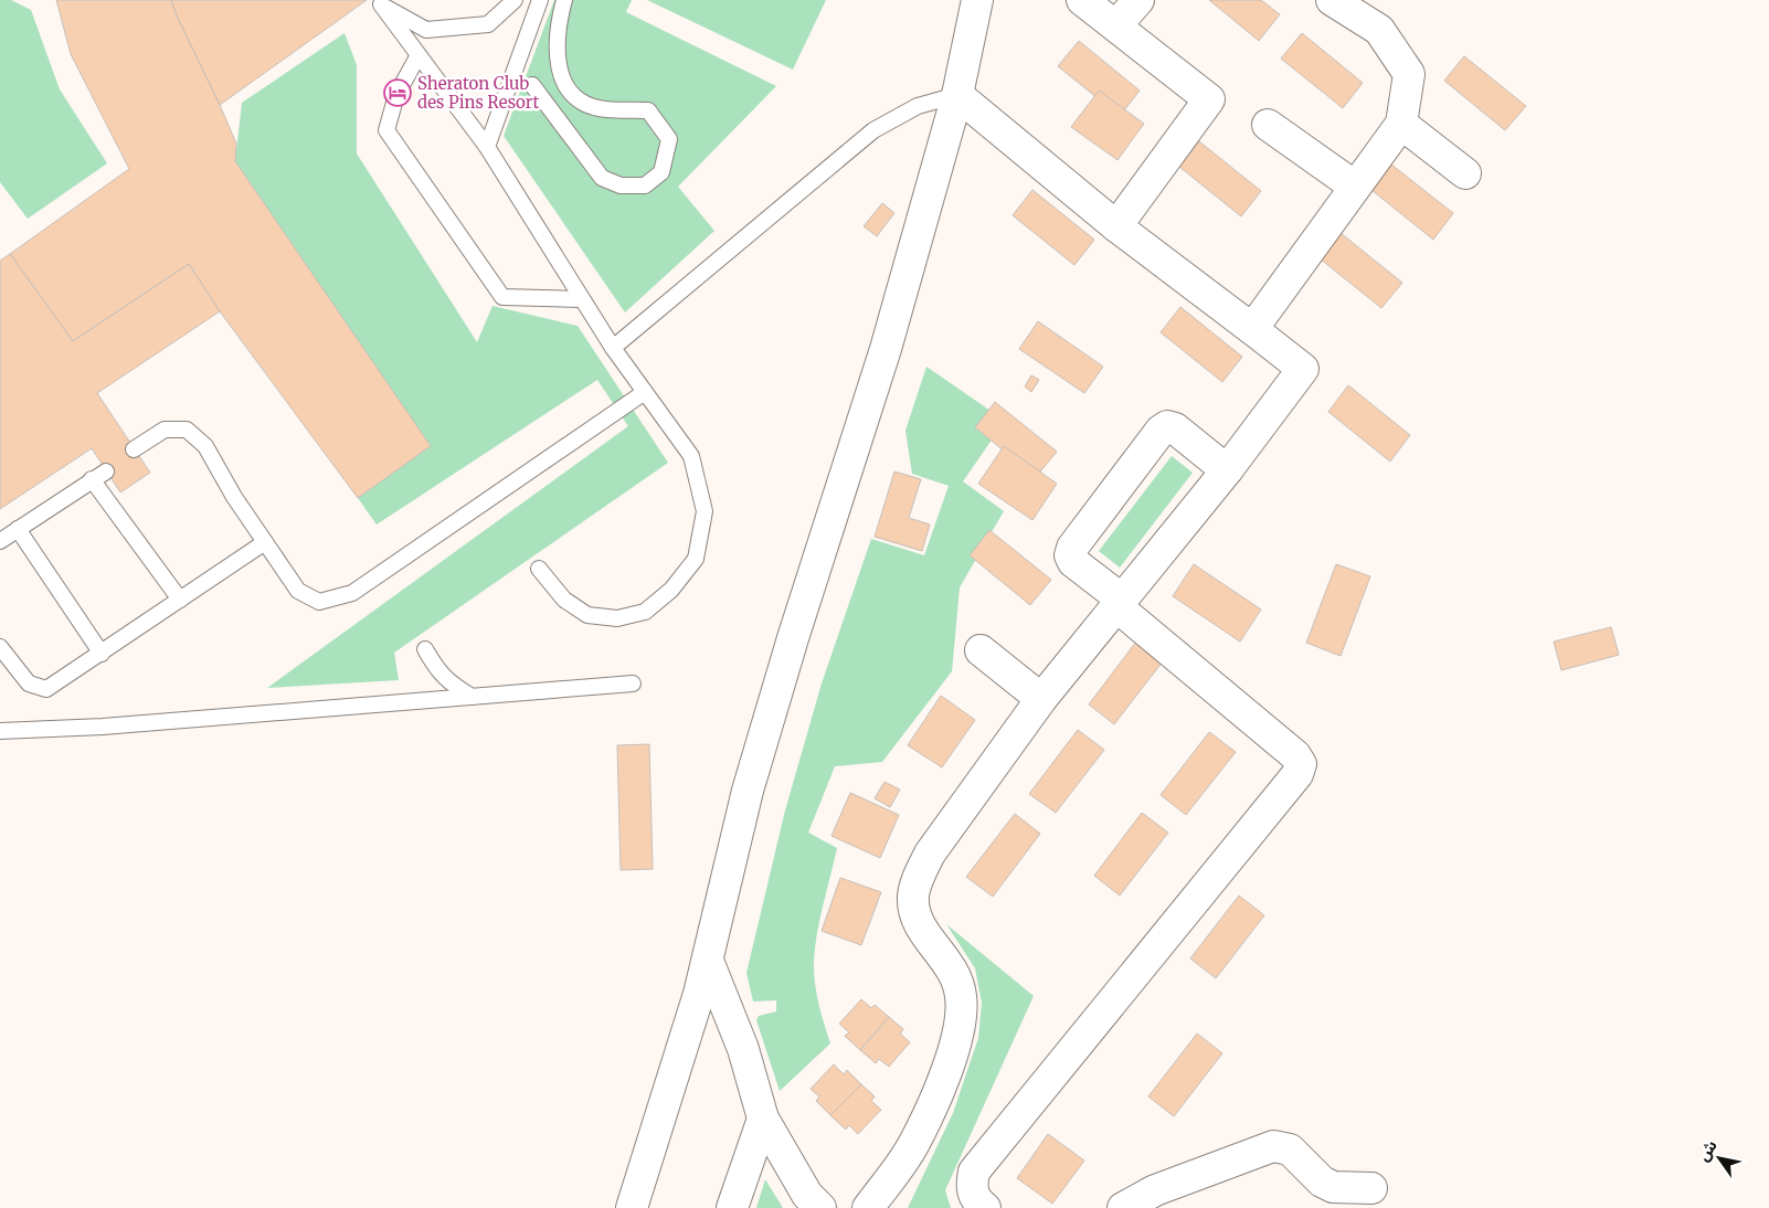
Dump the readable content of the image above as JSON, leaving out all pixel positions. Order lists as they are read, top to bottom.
{
  "places": {
    "hotel": ["Sheraton Club des Pins Resort"]
  },
  "north": "top left"
}
